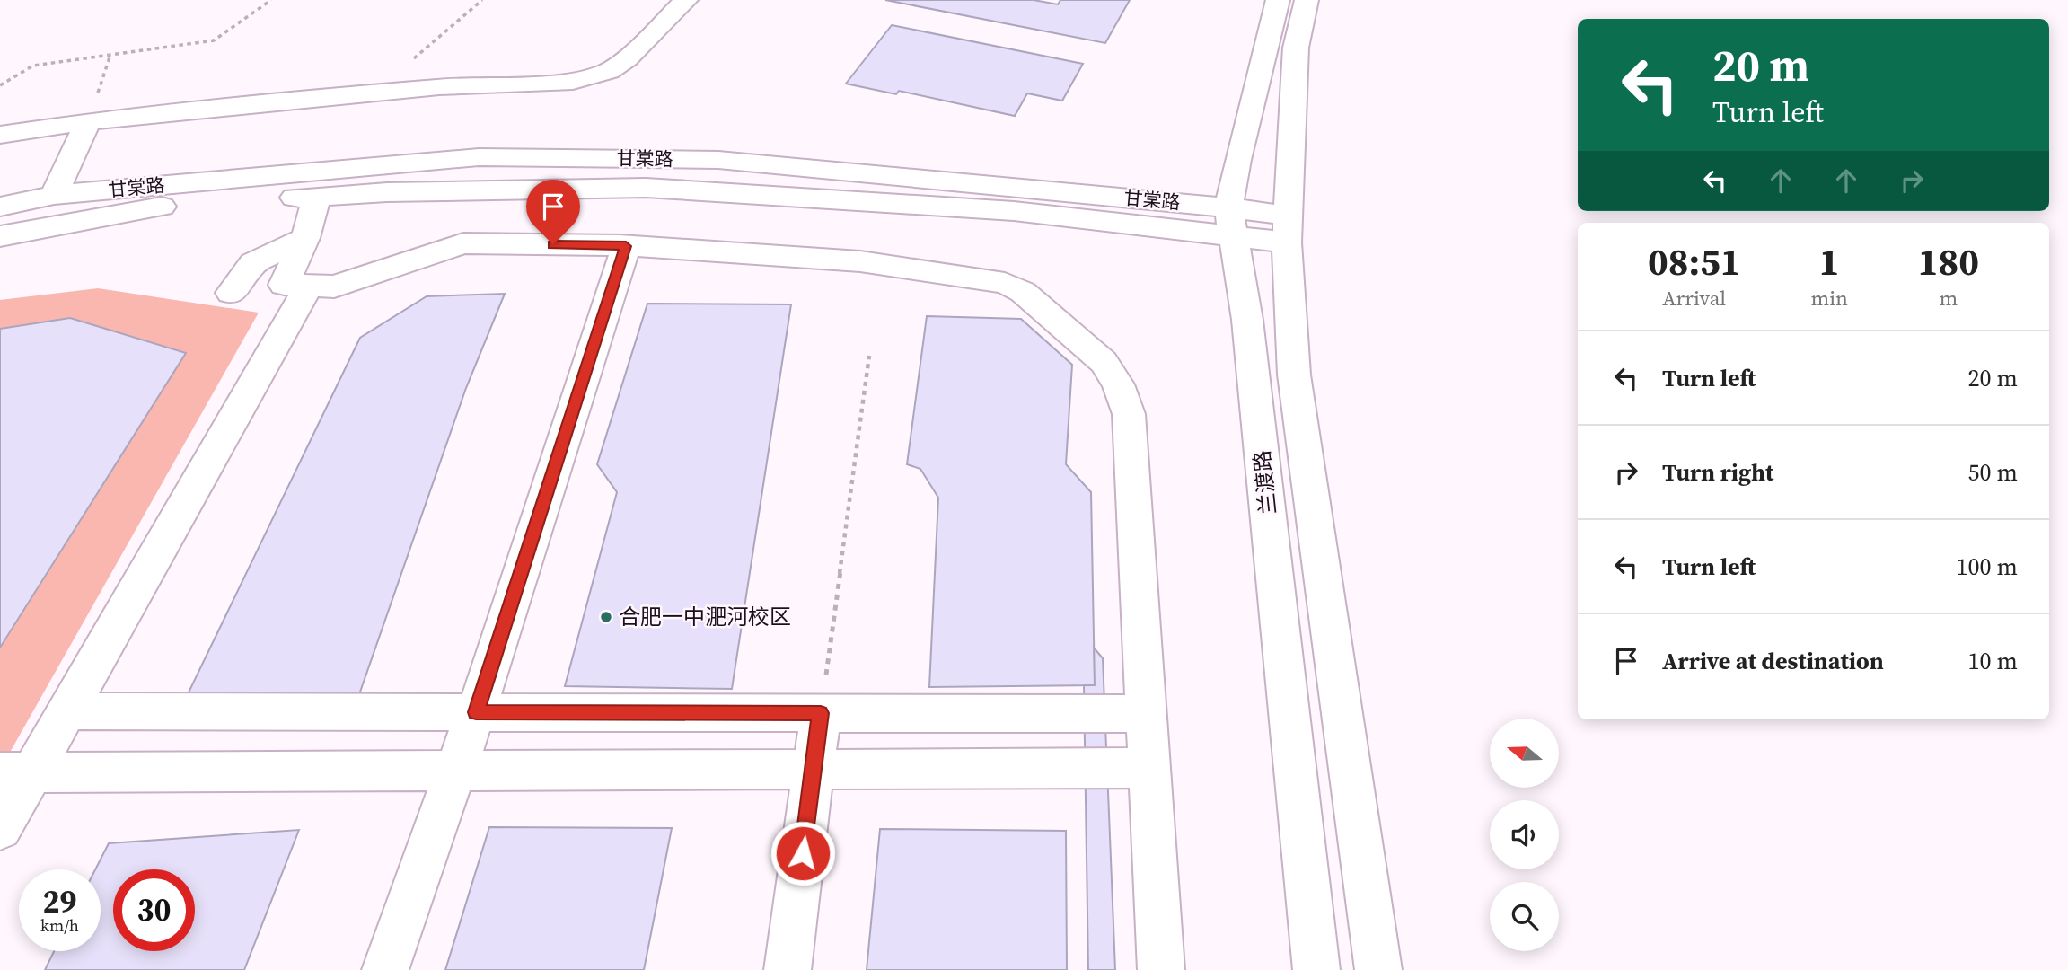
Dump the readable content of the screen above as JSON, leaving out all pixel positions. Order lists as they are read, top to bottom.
{
  "streets": {
    "street": ["甘棠路", "兰渡路"]
  },
  "crossings": [
    ["甘棠路", "兰渡路"]
  ],
  "places": ["合肥一中淝河校区"],
  "north": "left",
  "page": {
    "turn": ["20 m", "Turn left"],
    "eta": [
      "08:51",
      "Arrival",
      "1",
      "min",
      "180",
      "m"
    ],
    "list": [
      {
        "name": "Turn left",
        "value": "20 m"
      },
      {
        "name": "Turn right",
        "value": "50 m"
      },
      {
        "name": "Turn left",
        "value": "100 m"
      },
      {
        "name": "Arrive at destination",
        "value": "10 m"
      }
    ],
    "speed": "29 km/h",
    "limit": "30"
  }
}
